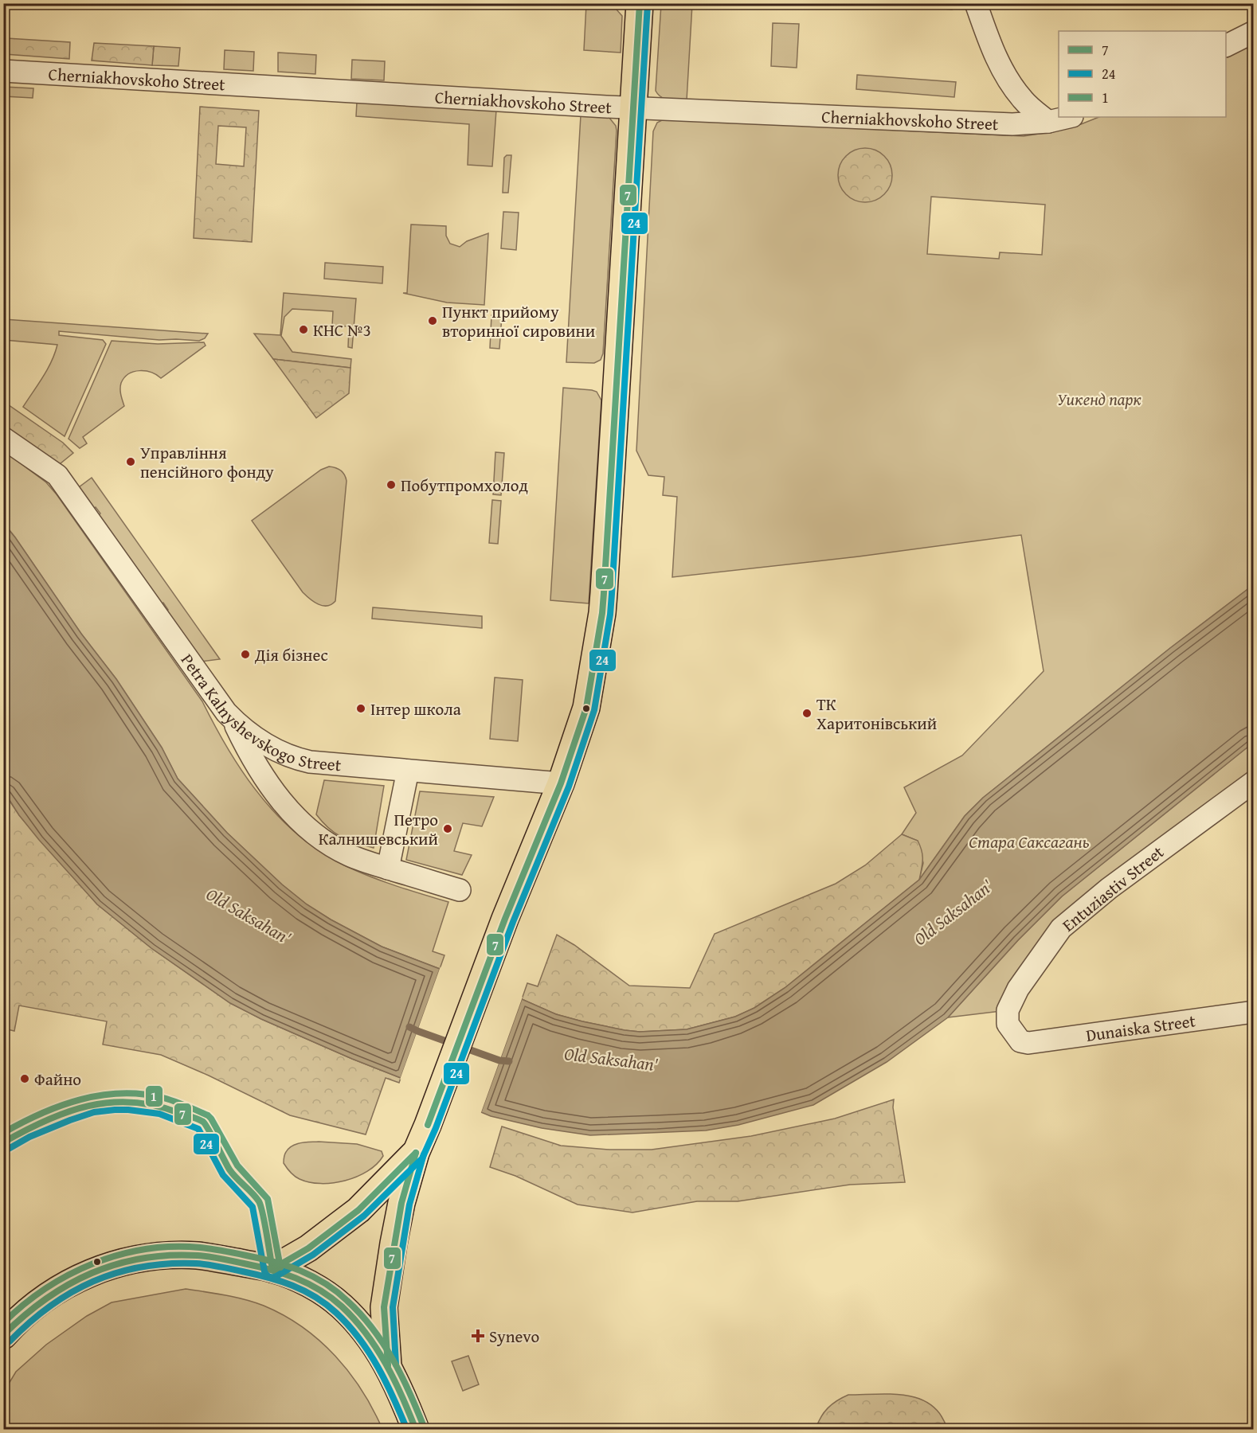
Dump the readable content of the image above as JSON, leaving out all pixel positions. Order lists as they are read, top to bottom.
{
  "streets": {
    "street": [
      "Cherniakhovskoho Street",
      "Petra Kalnyshevskogo Street",
      "Entuziastiv Street",
      "Dunaiska Street"
    ]
  },
  "crossings": [
    ["Entuziastiv Street", "Dunaiska Street"]
  ],
  "water": ["Стара Саксагань", "Old Saksahan'"],
  "parks": ["Уикенд парк"],
  "places": {
    "other": [
      "Пункт прийому вторинної сировини",
      "КНС №3",
      "Управління пенсійного фонду",
      "Побутпромхолод",
      "Дія бізнес",
      "Інтер школа",
      "ТК Харитонівський",
      "Петро Калнишевський",
      "Файно"
    ],
    "health": ["Synevo"]
  },
  "lines": ["transit line 7", "transit line 24", "transit line 1"],
  "legend": ["7", "24", "1"]
}
